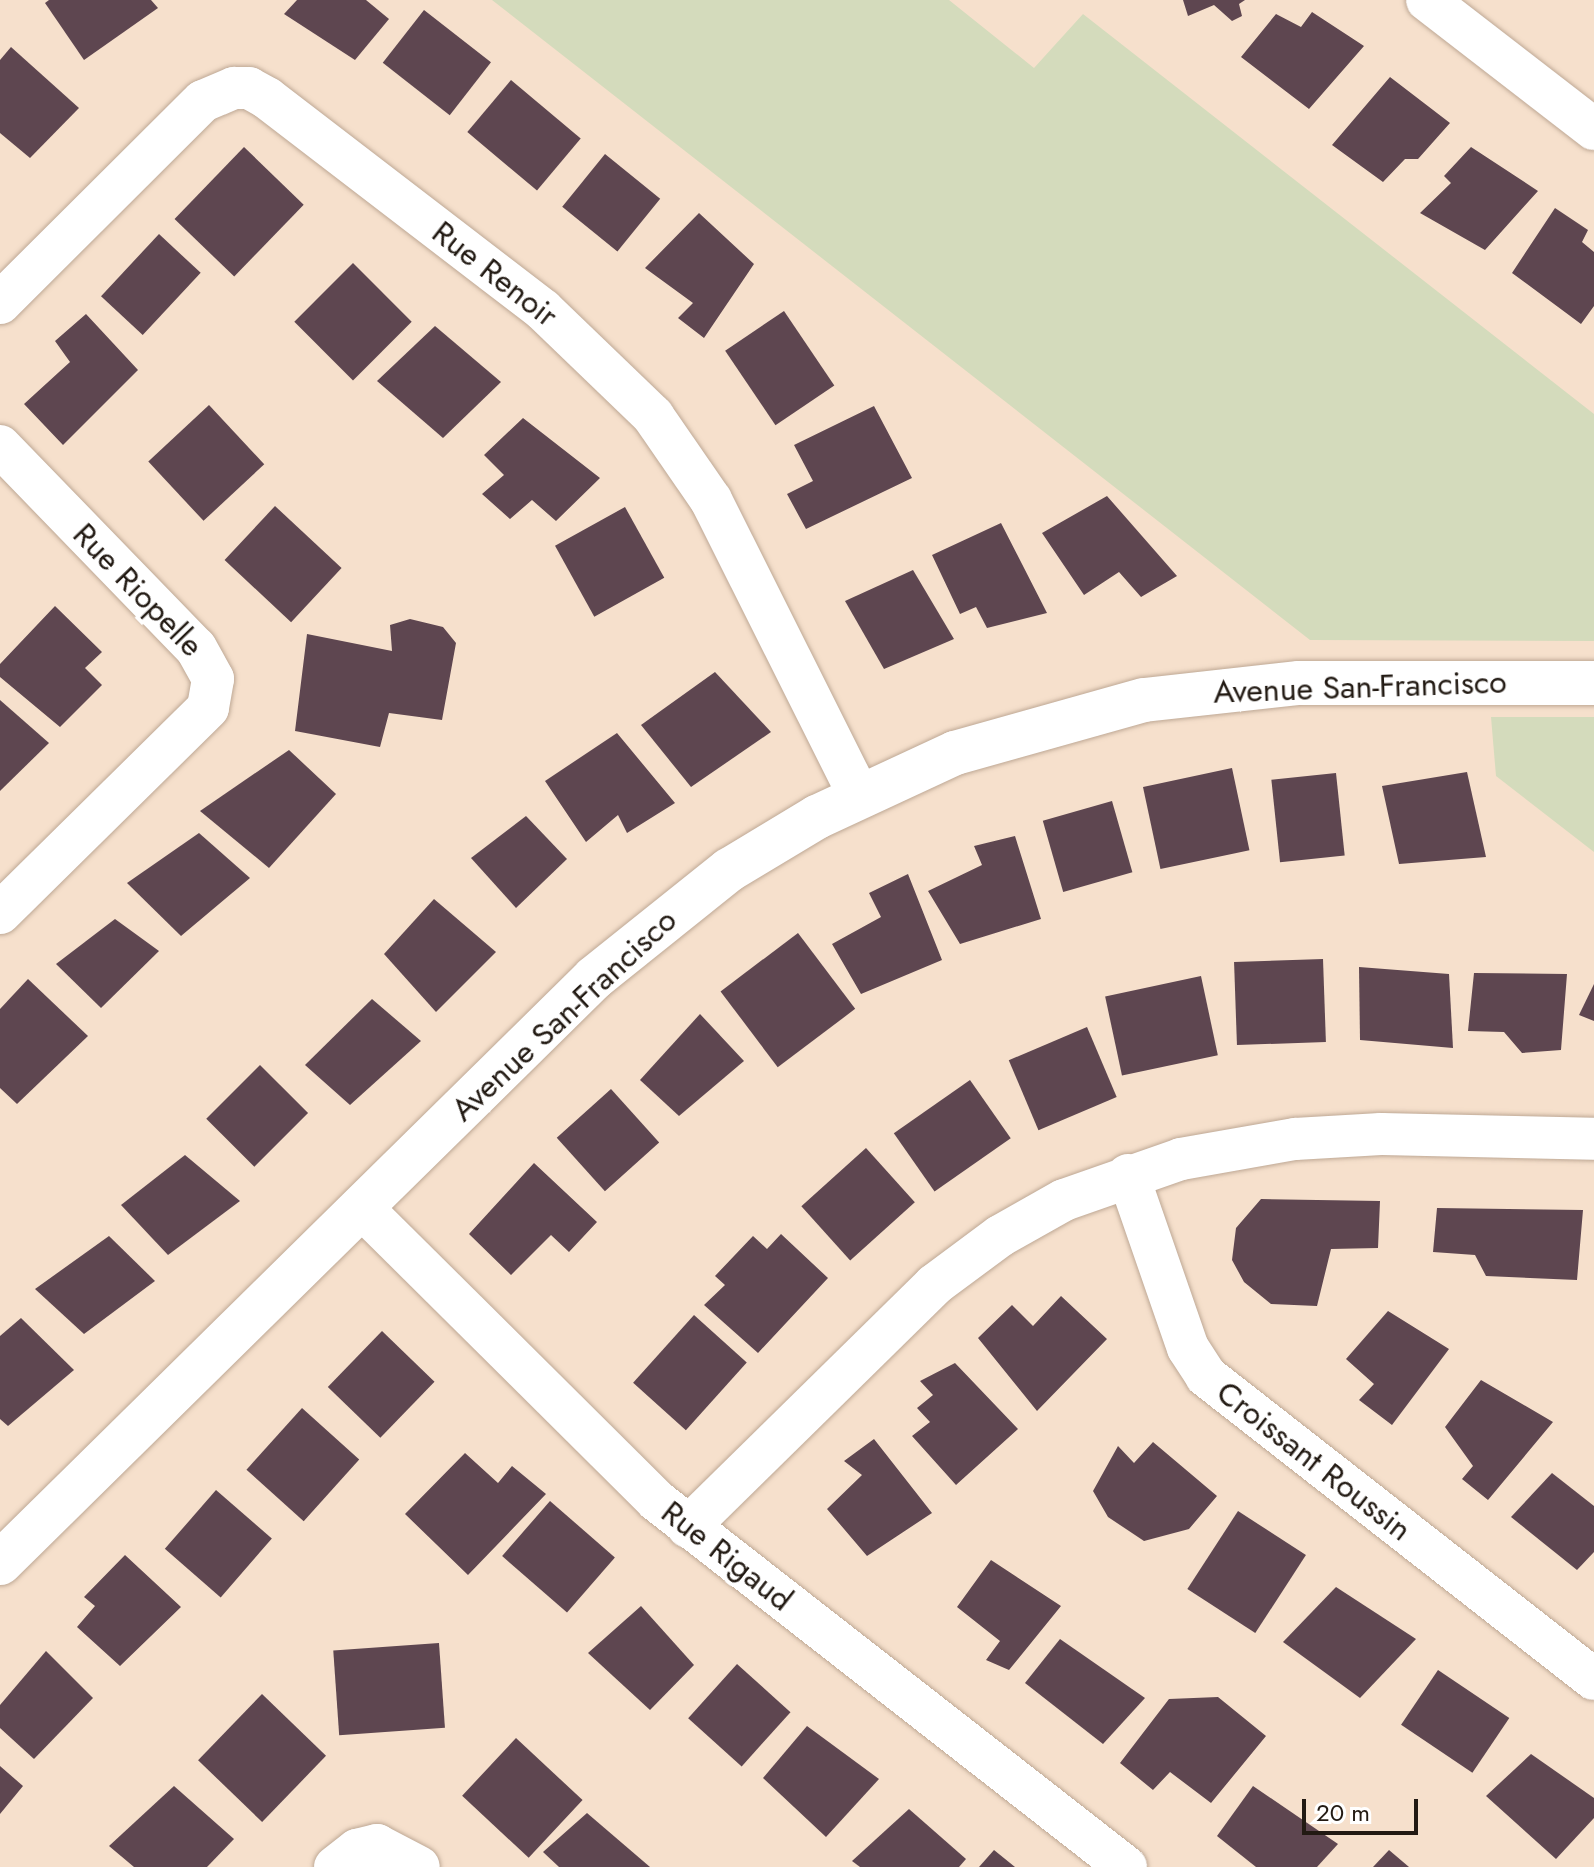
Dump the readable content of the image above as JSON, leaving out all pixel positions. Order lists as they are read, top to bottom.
{
  "streets": {
    "street": [
      "Rue Renoir",
      "Rue Riopelle",
      "Avenue San-Francisco",
      "Croissant Roussin",
      "Rue Rigaud"
    ]
  },
  "crossings": [
    ["Rue Renoir", "Avenue San-Francisco"],
    ["Avenue San-Francisco", "Rue Rigaud"]
  ],
  "scale_bar": "20 m"
}
